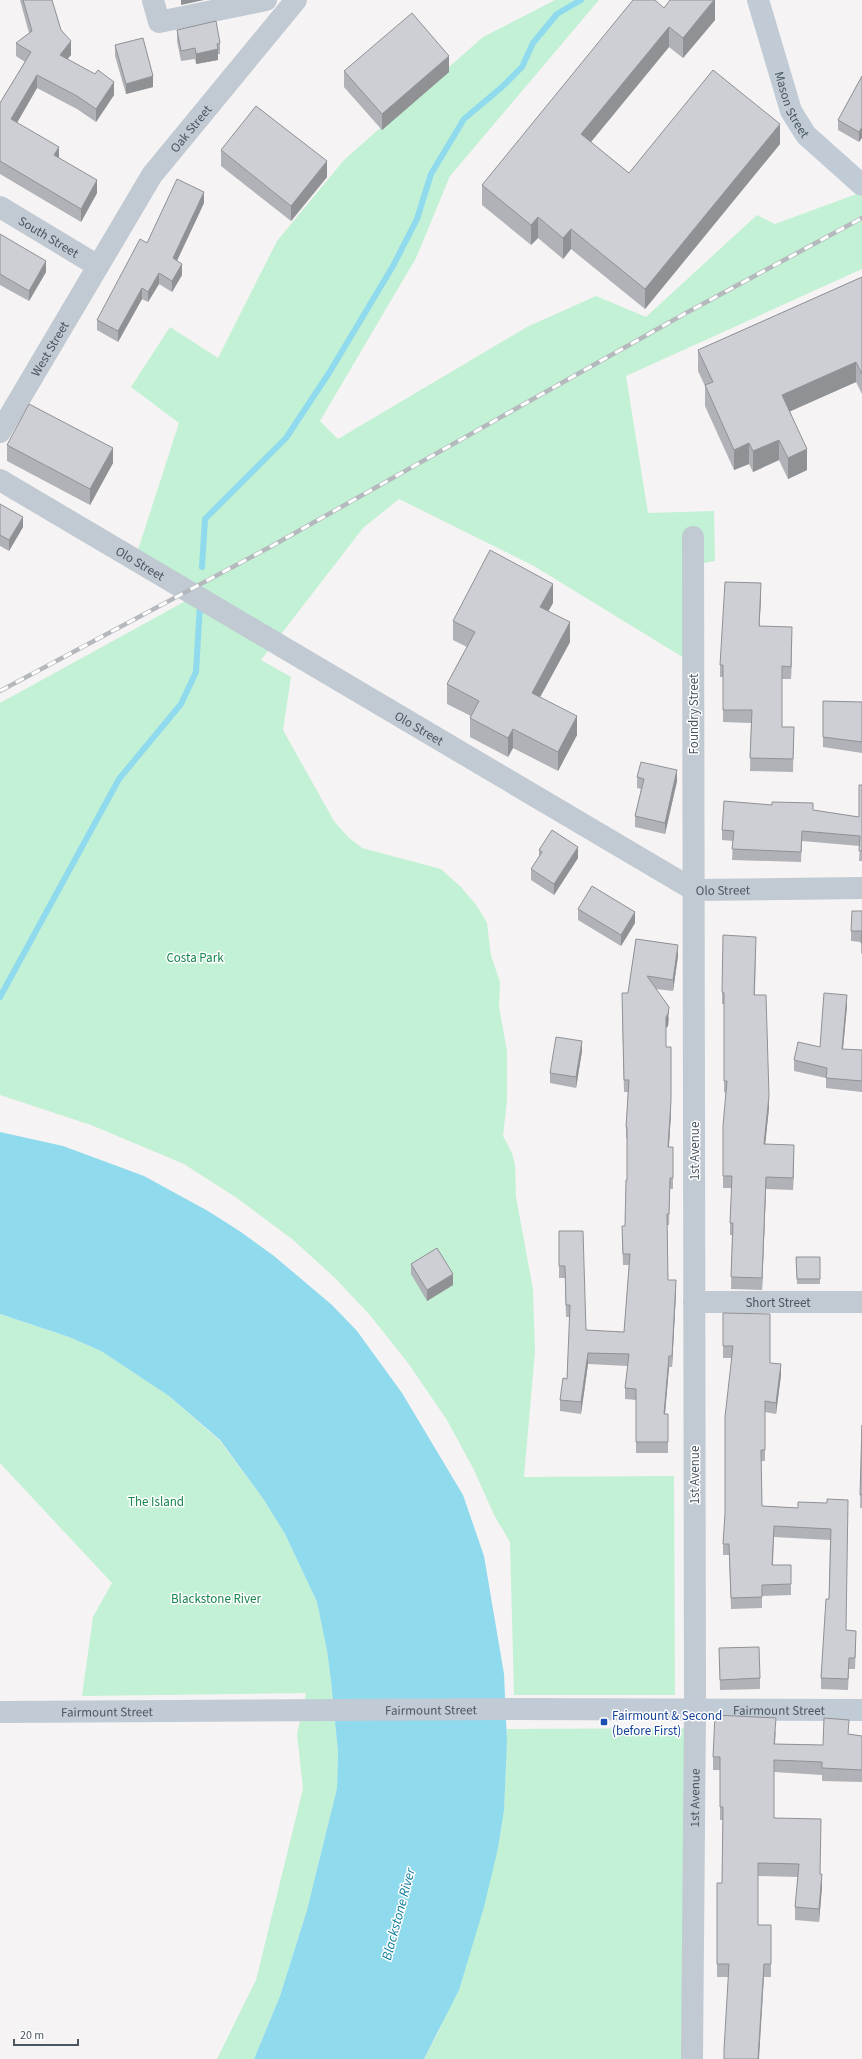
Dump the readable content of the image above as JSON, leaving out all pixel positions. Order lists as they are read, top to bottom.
{
  "streets": {
    "street": [
      "Mason Street",
      "Oak Street",
      "South Street",
      "West Street",
      "Olo Street",
      "Foundry Street",
      "1st Avenue",
      "Short Street",
      "Fairmount Street"
    ]
  },
  "crossings": [
    ["Oak Street", "South Street"],
    ["Oak Street", "West Street"],
    ["South Street", "West Street"],
    ["Olo Street", "Foundry Street"],
    ["Olo Street", "1st Avenue"],
    ["Foundry Street", "1st Avenue"],
    ["1st Avenue", "Short Street"],
    ["1st Avenue", "Fairmount Street"]
  ],
  "water": ["Blackstone River"],
  "parks": ["Costa Park", "The Island", "Blackstone River"],
  "places": {
    "transit": ["Fairmount & Second (before First)"]
  },
  "scale_bar": "20 m"
}
